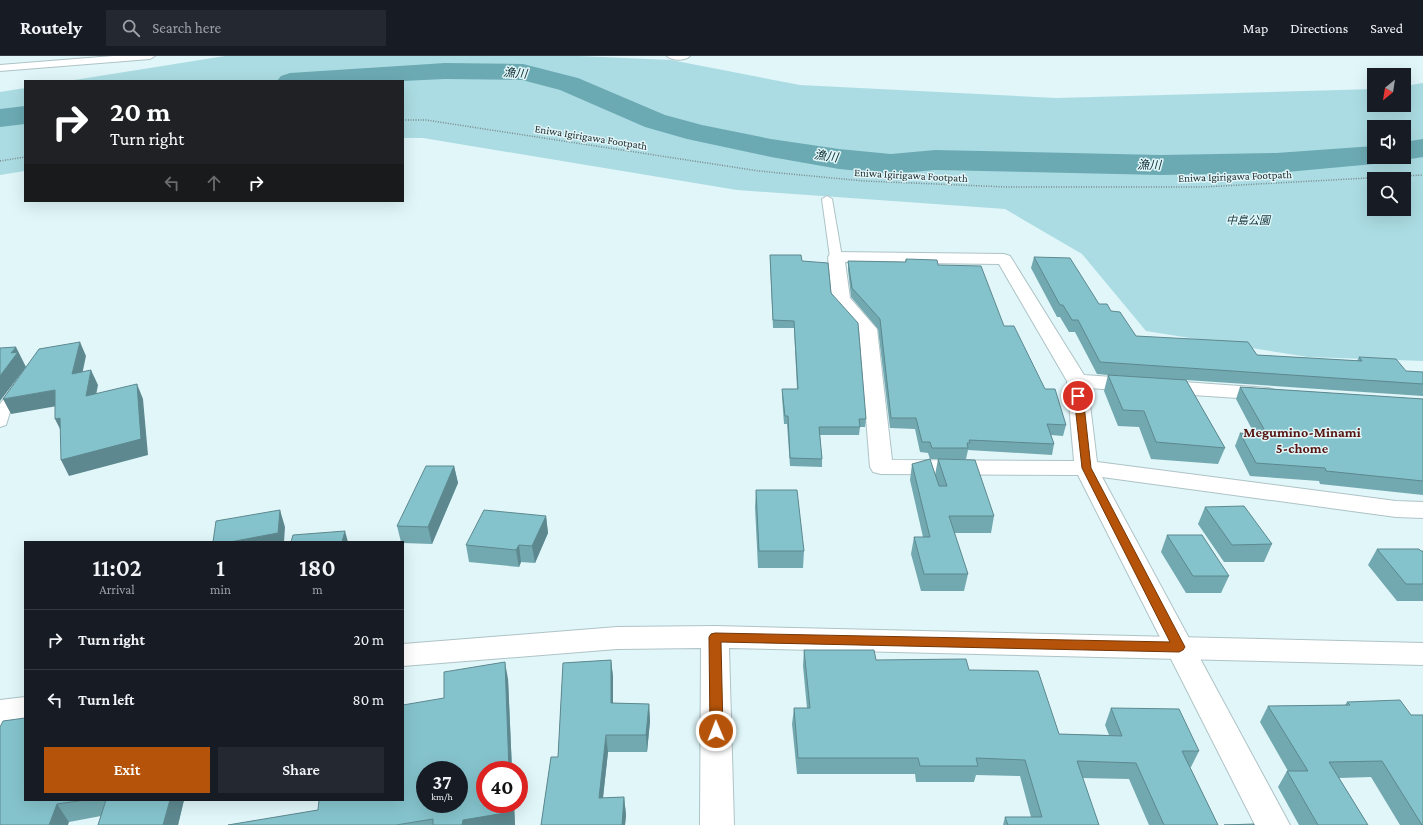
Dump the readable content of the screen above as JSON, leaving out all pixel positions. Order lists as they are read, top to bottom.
{
  "streets": {
    "path": ["Eniwa Igirigawa Footpath"]
  },
  "districts": ["Megumino-Minami 5-chome"],
  "water": ["漁川"],
  "parks": ["中島公園"],
  "north": "bottom left",
  "page": {
    "header": "Routely",
    "search": "Search here",
    "nav": ["Map", "Directions", "Saved"],
    "turn": ["20 m", "Turn right"],
    "eta": [
      "11:02",
      "Arrival",
      "1",
      "min",
      "180",
      "m"
    ],
    "list": [
      {
        "name": "Turn right",
        "value": "20 m"
      },
      {
        "name": "Turn left",
        "value": "80 m"
      }
    ],
    "buttons": ["Exit", "Share"],
    "speed": "37 km/h",
    "limit": "40"
  }
}
